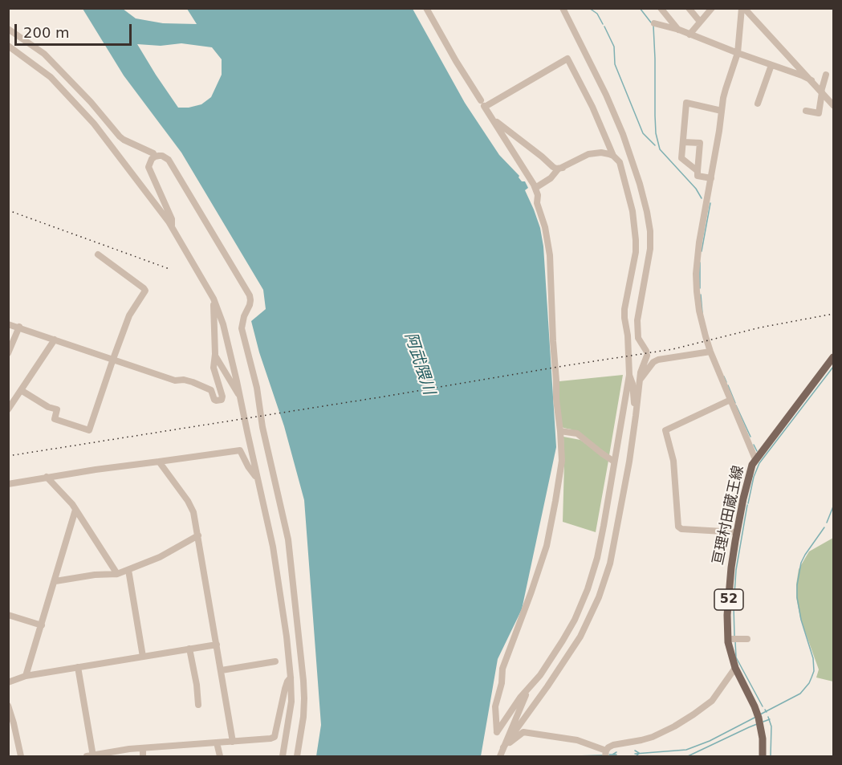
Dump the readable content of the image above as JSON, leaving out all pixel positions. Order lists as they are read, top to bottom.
{
  "streets": {
    "main road": ["亘理村田蔵王線", "52"]
  },
  "water": ["阿武隈川"],
  "scale_bar": "200 m"
}
